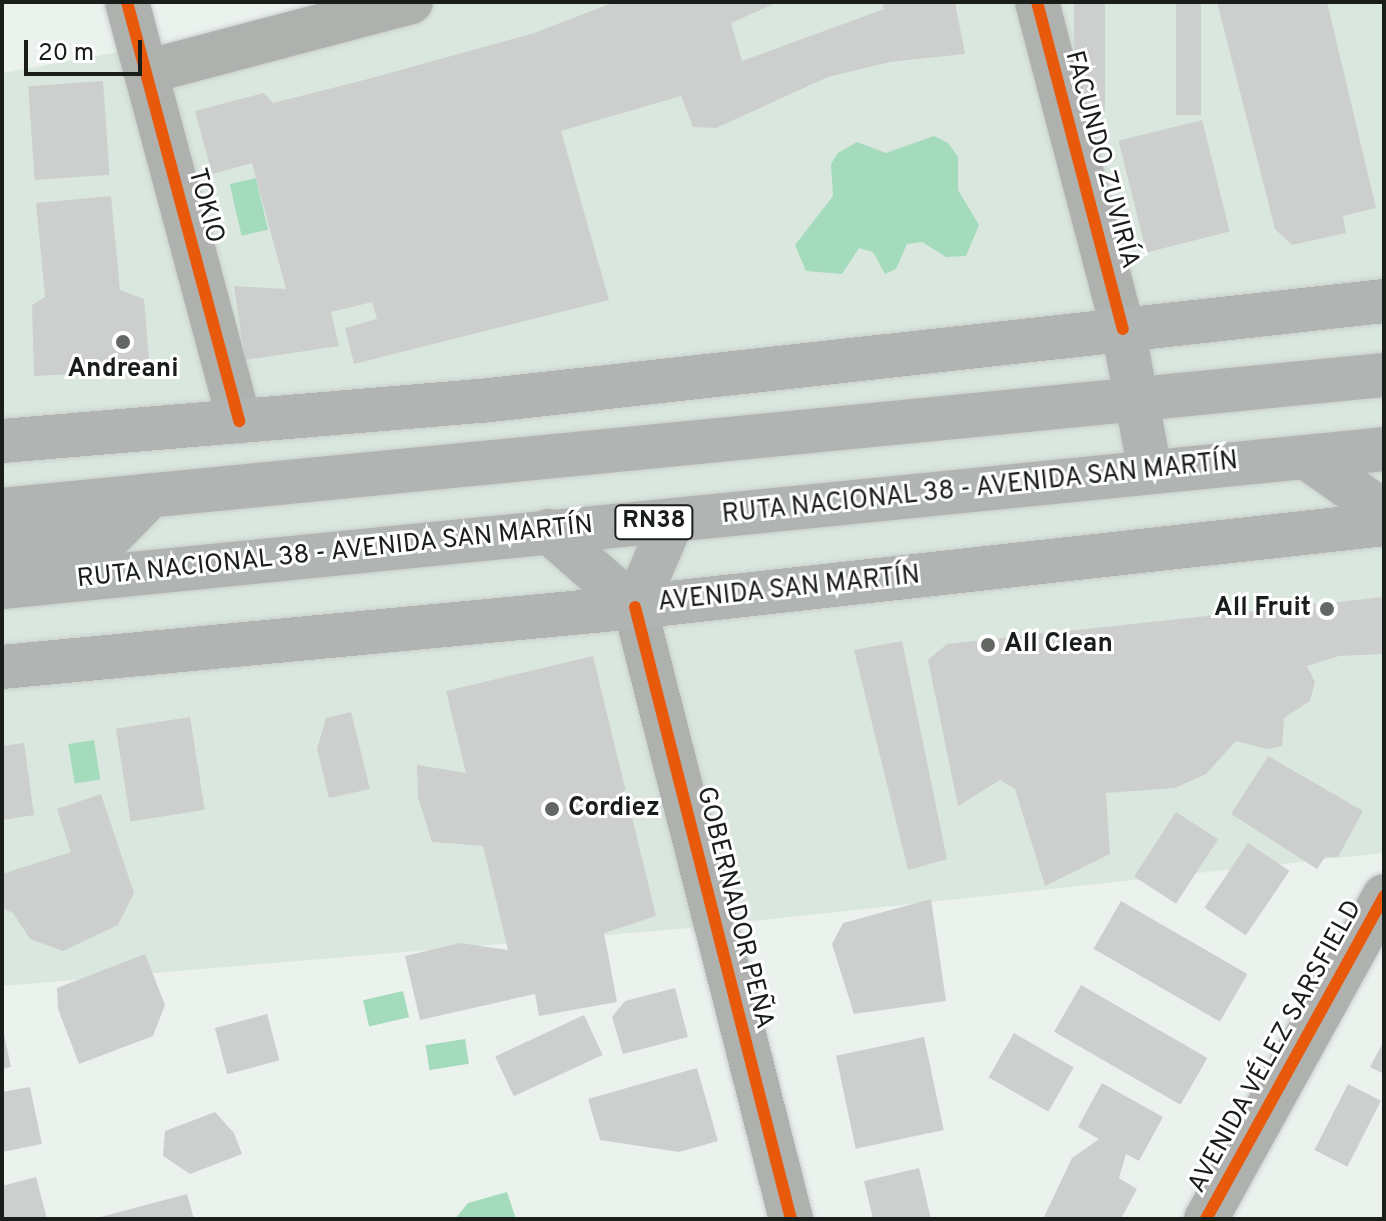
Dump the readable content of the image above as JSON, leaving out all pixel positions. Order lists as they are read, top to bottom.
{
  "streets": {
    "main road": ["RUTA NACIONAL 38 - AVENIDA SAN MARTÍN", "RN38", "AVENIDA SAN MARTÍN"],
    "street": [
      "FACUNDO ZUVIRÍA",
      "TOKIO",
      "GOBERNADOR PEÑA",
      "AVENIDA VÉLEZ SARSFIELD"
    ]
  },
  "crossings": [
    ["AVENIDA SAN MARTÍN", "GOBERNADOR PEÑA"]
  ],
  "places": [
    "Andreani",
    "All Fruit",
    "All Clean",
    "Cordiez"
  ],
  "scale_bar": "20 m"
}
